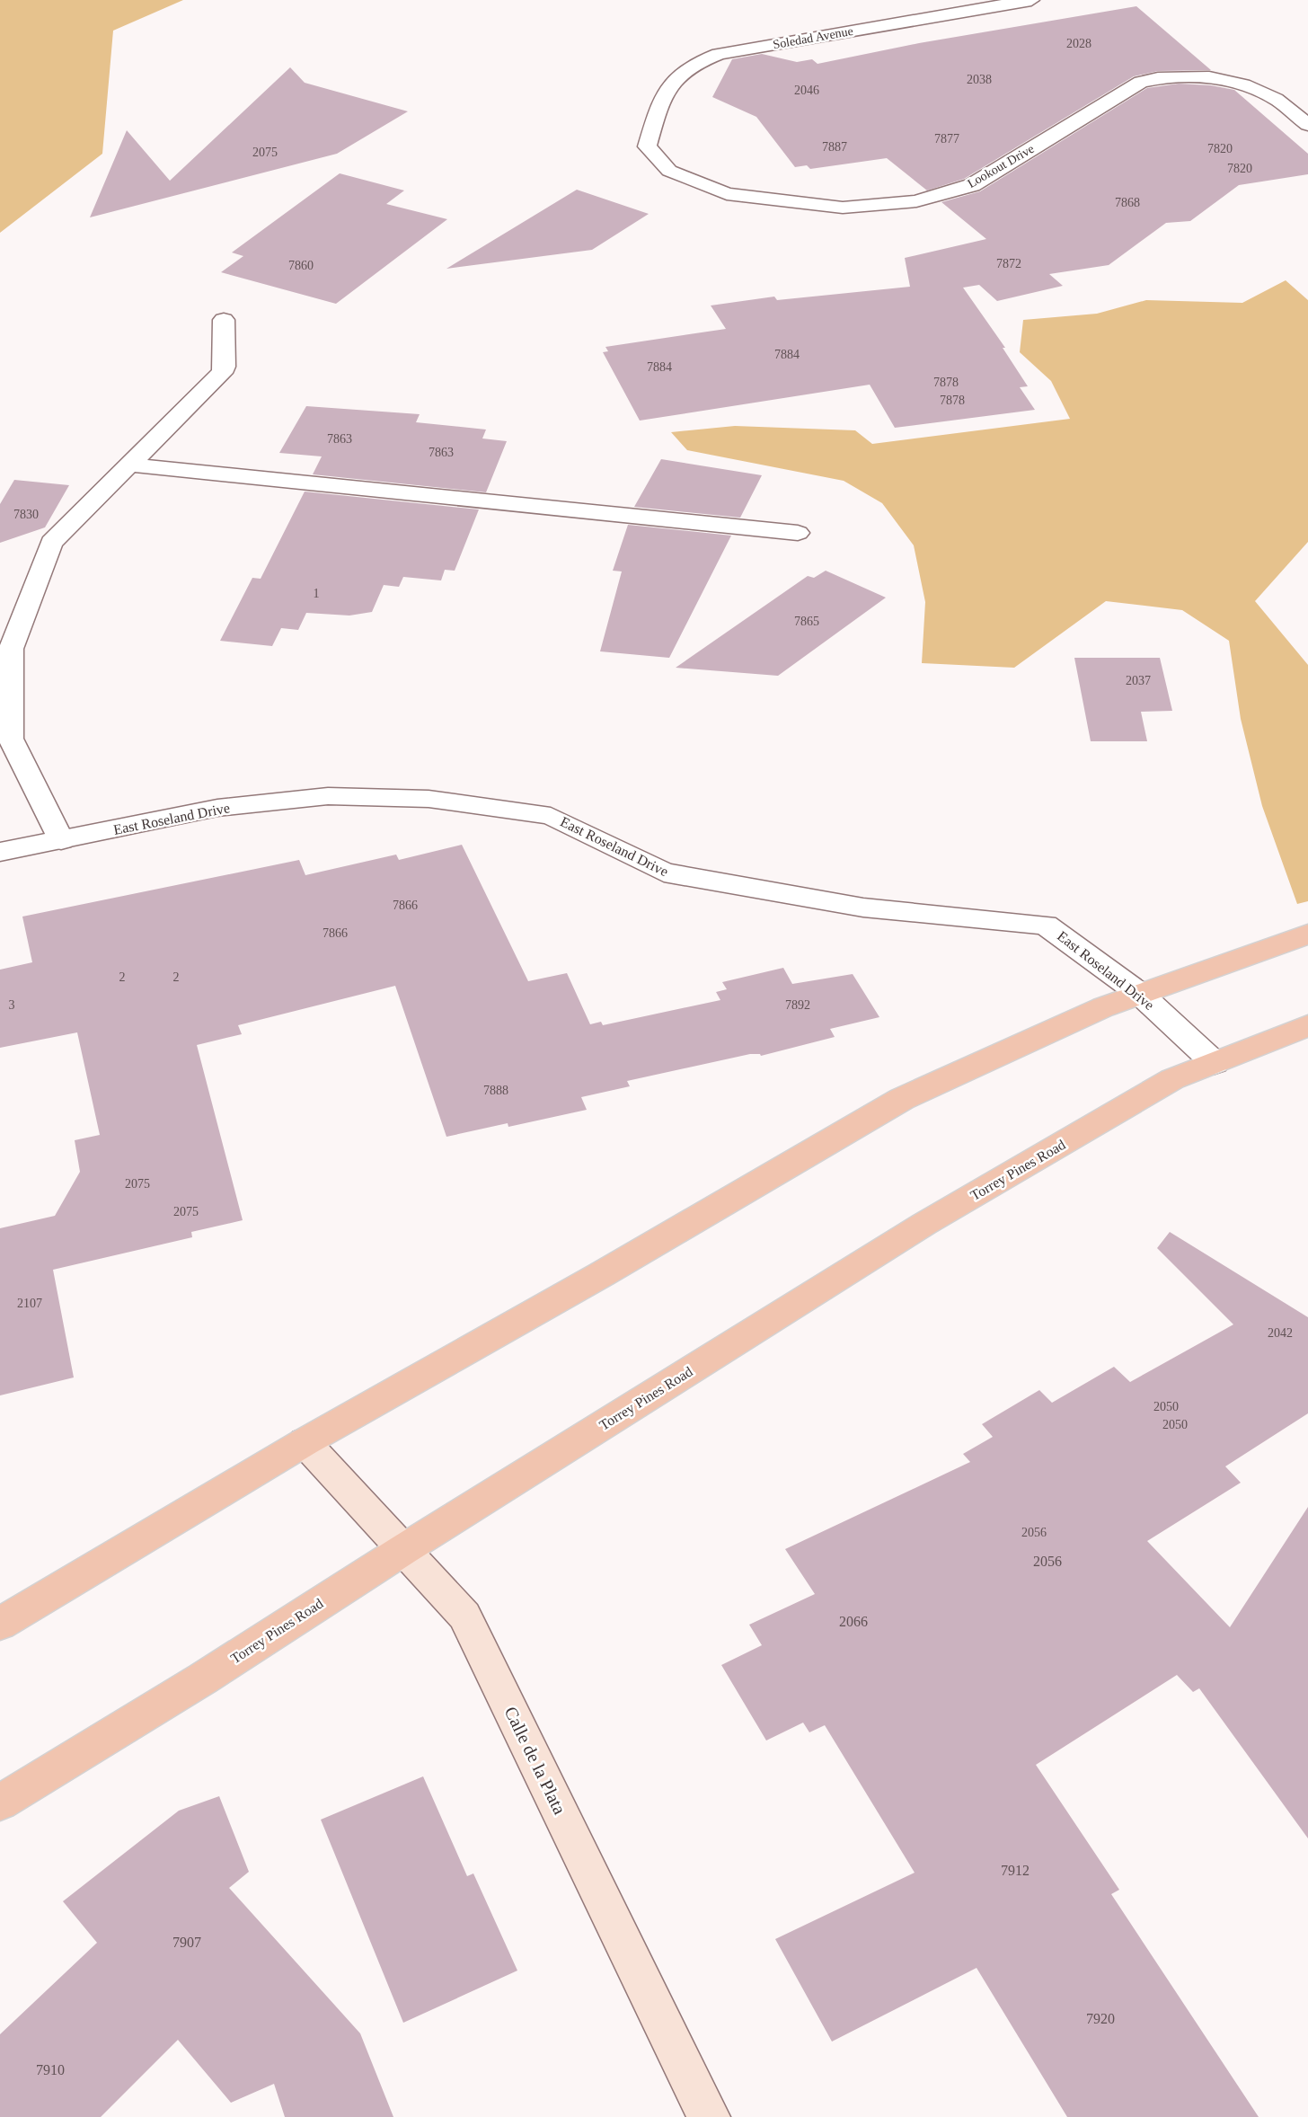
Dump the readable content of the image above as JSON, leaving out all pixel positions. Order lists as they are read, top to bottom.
{
  "streets": {
    "main road": ["Torrey Pines Road"],
    "street": [
      "Soledad Avenue",
      "Lookout Drive",
      "East Roseland Drive",
      "Calle de la Plata"
    ]
  },
  "crossings": [
    ["Soledad Avenue", "Lookout Drive"],
    ["East Roseland Drive", "Torrey Pines Road"],
    ["Torrey Pines Road", "Calle de la Plata"]
  ],
  "house_numbers": [
    "2028",
    "2038",
    "2046",
    "7877",
    "7887",
    "7820",
    "2075",
    "7820",
    "7868",
    "7872",
    "7860",
    "7884",
    "7884",
    "7878",
    "7878",
    "7863",
    "7863",
    "7830",
    "1",
    "7865",
    "2037",
    "7866",
    "7866",
    "2",
    "2",
    "3",
    "7892",
    "7888",
    "2075",
    "2075",
    "2107",
    "2042",
    "2050",
    "2050",
    "2056",
    "2056",
    "2066",
    "7912",
    "7907",
    "7920",
    "7910"
  ]
}
